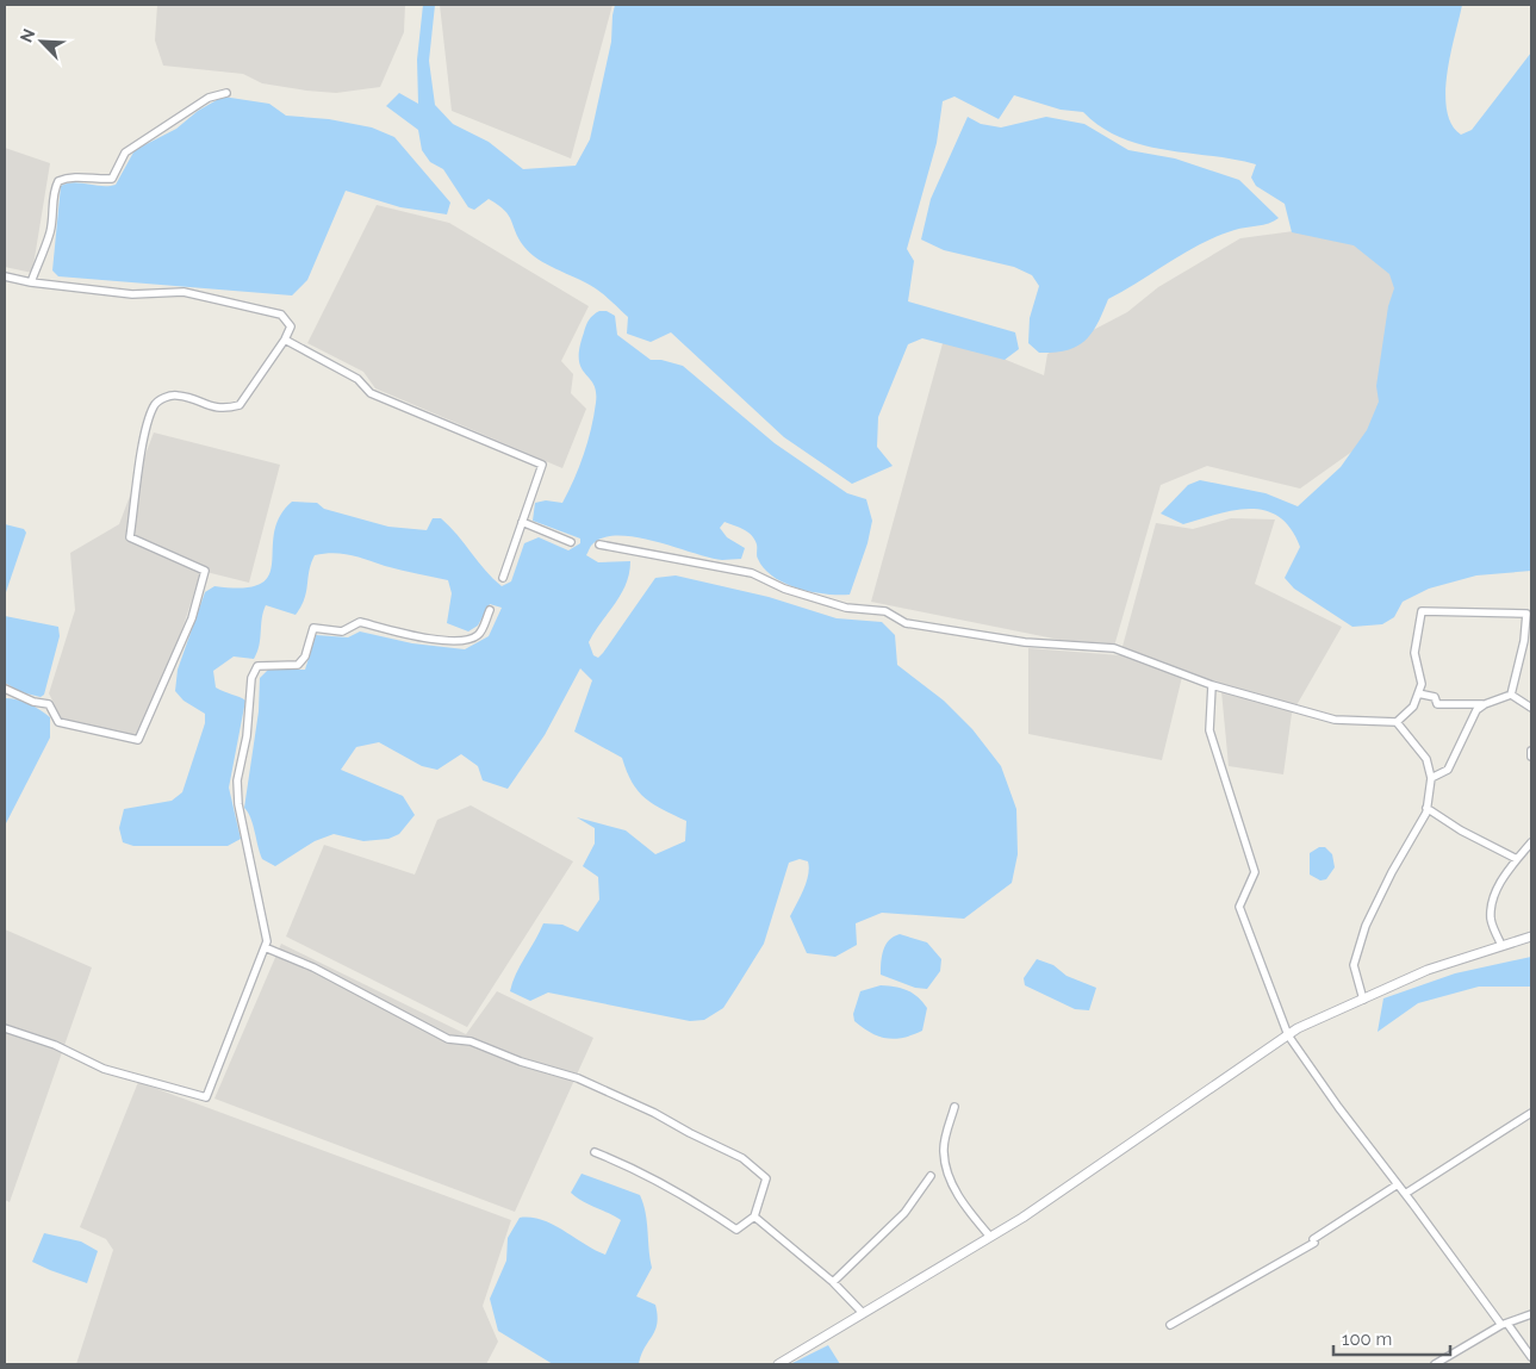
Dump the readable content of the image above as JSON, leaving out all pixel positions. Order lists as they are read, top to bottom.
{
  "scale_bar": "100 m",
  "north": "top left"
}
